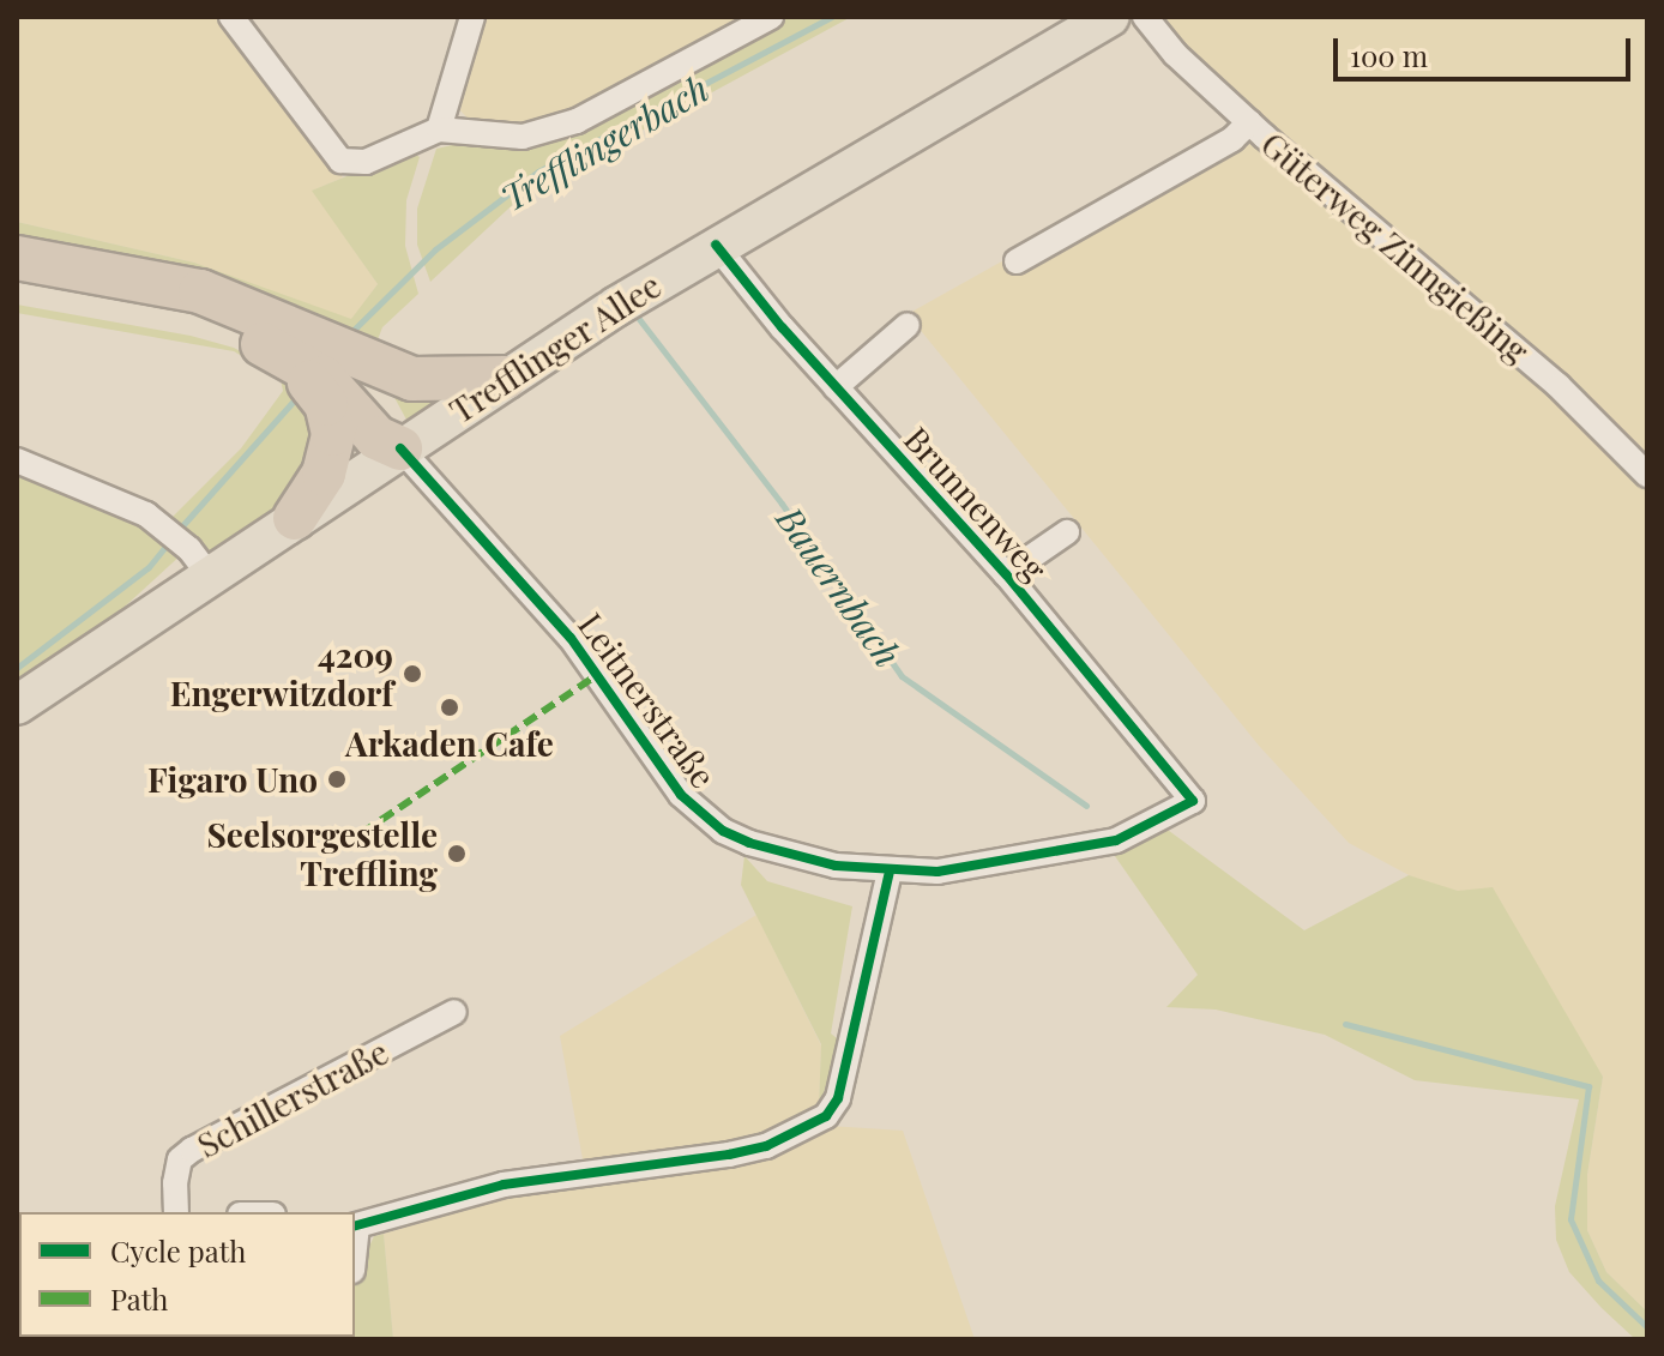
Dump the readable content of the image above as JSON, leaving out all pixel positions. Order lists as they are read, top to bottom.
{
  "streets": {
    "main road": ["Trefflinger Allee"],
    "street": [
      "Güterweg Zinngießing",
      "Brunnenweg",
      "Leitnerstraße",
      "Schillerstraße"
    ]
  },
  "crossings": [
    ["Trefflinger Allee", "Brunnenweg"],
    ["Trefflinger Allee", "Leitnerstraße"],
    ["Brunnenweg", "Leitnerstraße"]
  ],
  "water": ["Trefflingerbach", "Bauernbach"],
  "places": [
    "4209 Engerwitzdorf",
    "Arkaden Cafe",
    "Figaro Uno",
    "Seelsorgestelle Treffling"
  ],
  "legend": ["Cycle path", "Path"],
  "scale_bar": "100 m"
}
